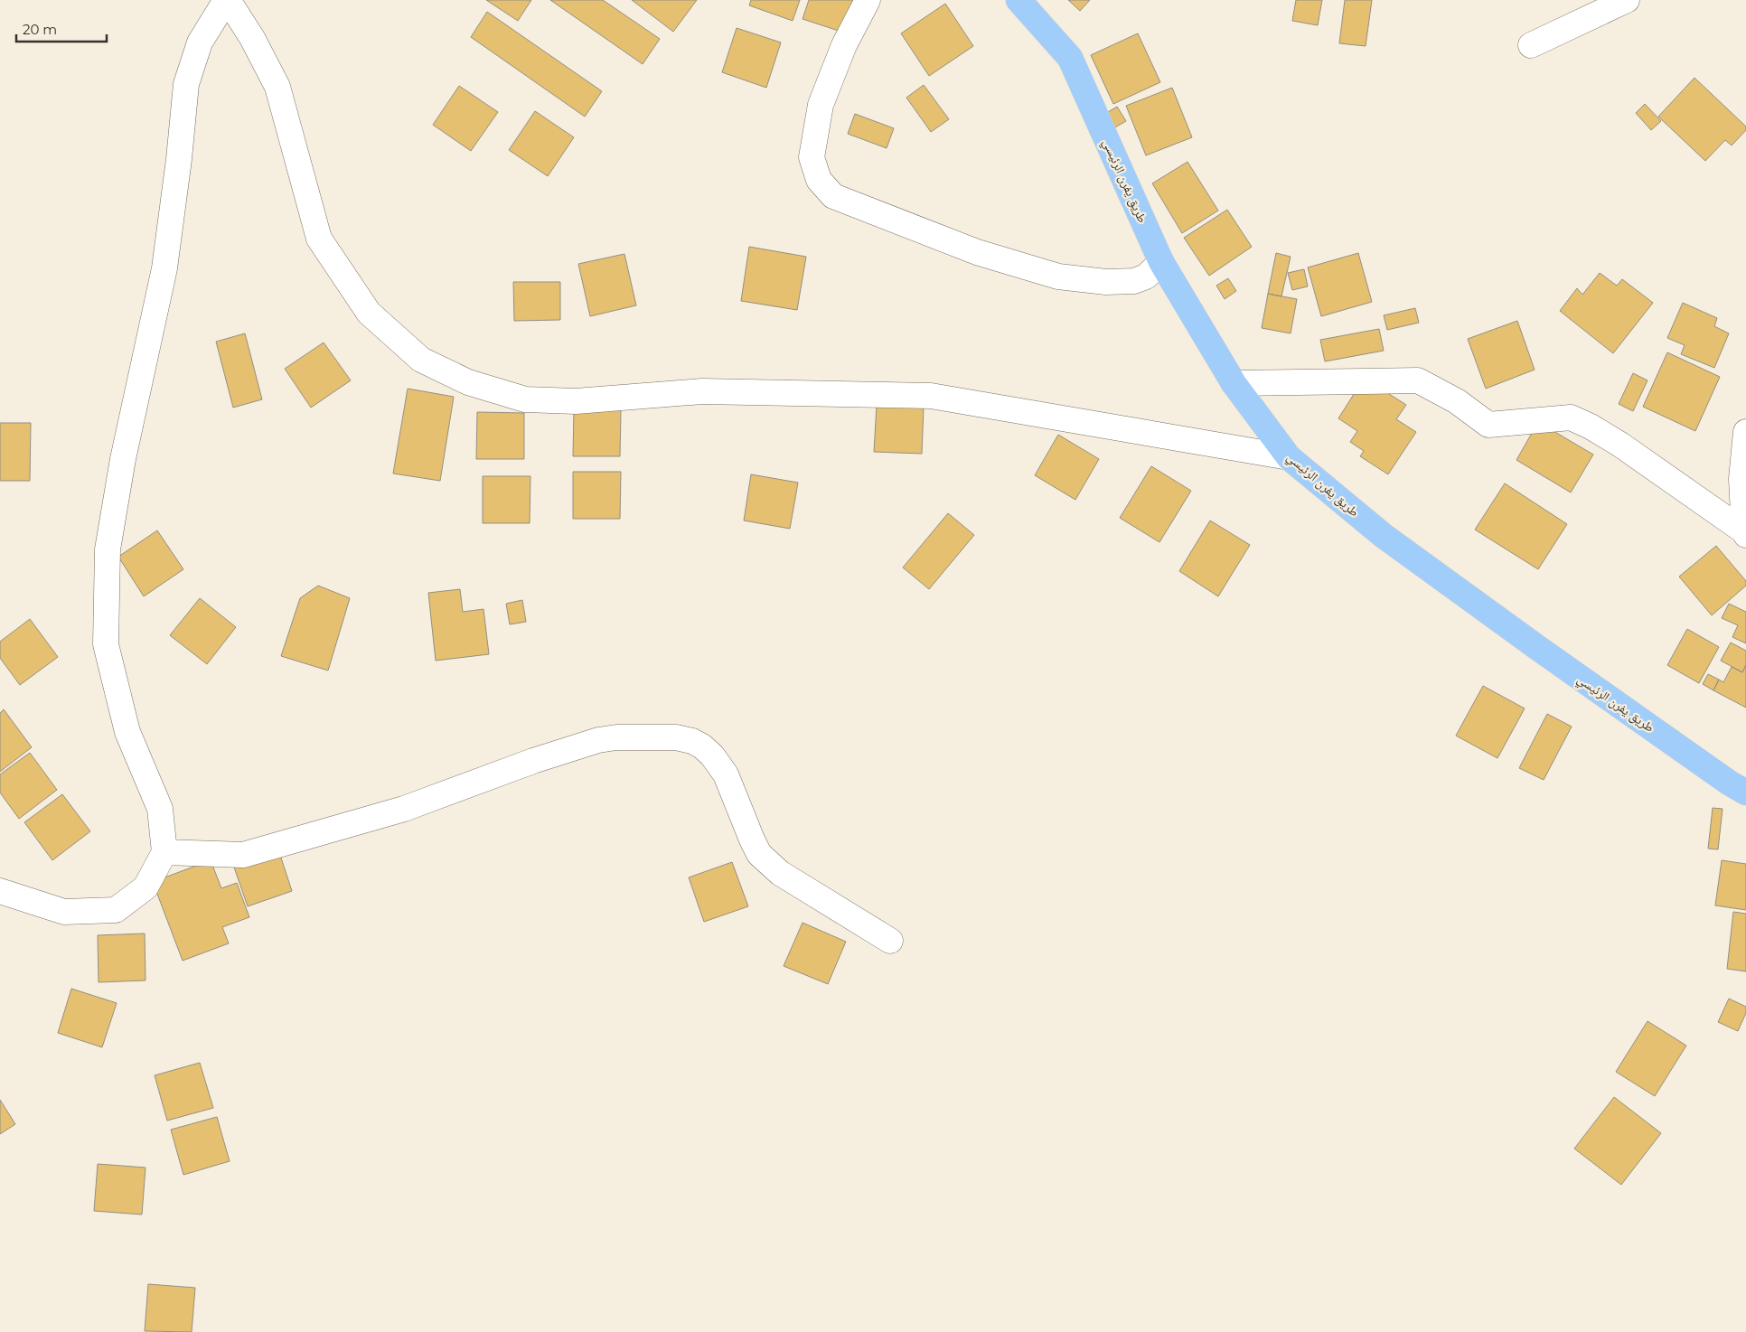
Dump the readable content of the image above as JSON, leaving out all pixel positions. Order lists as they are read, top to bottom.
{
  "streets": {
    "main road": ["طريق يفرن الرئيسي"]
  },
  "scale_bar": "20 m"
}
